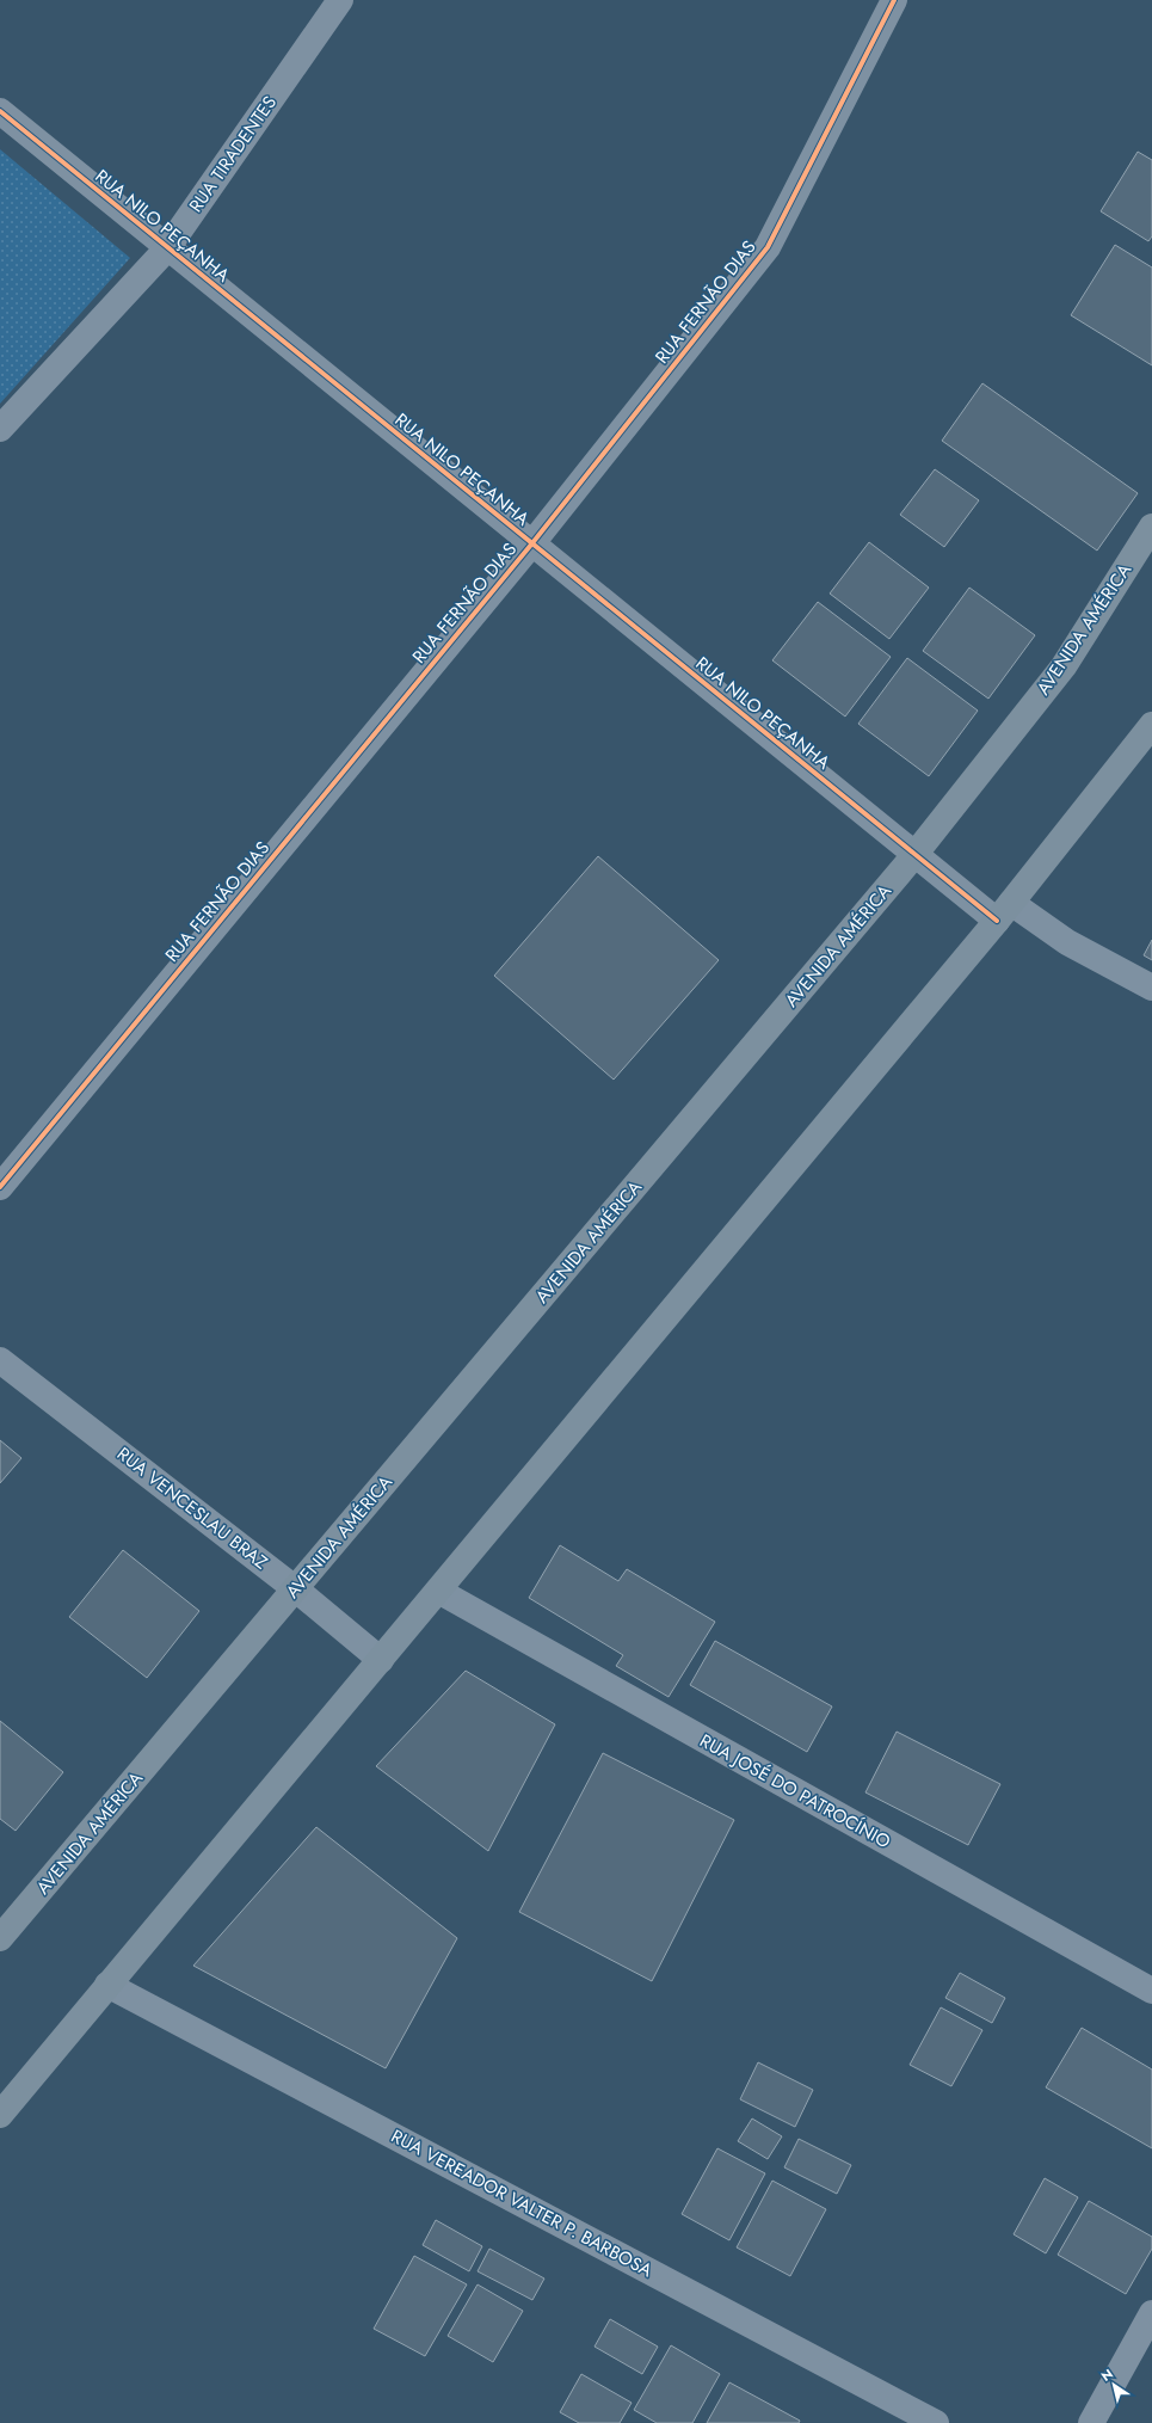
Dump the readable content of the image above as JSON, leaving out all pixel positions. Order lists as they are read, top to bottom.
{
  "streets": {
    "main road": ["AVENIDA AMÉRICA"],
    "street": [
      "RUA TIRADENTES",
      "RUA NILO PEÇANHA",
      "RUA FERNÃO DIAS",
      "RUA VENCESLAU BRAZ",
      "RUA JOSÉ DO PATROCÍNIO",
      "RUA VEREADOR VALTER P. BARBOSA"
    ]
  },
  "crossings": [
    ["RUA TIRADENTES", "RUA NILO PEÇANHA"],
    ["RUA NILO PEÇANHA", "RUA FERNÃO DIAS"],
    ["RUA NILO PEÇANHA", "AVENIDA AMÉRICA"],
    ["AVENIDA AMÉRICA", "RUA VENCESLAU BRAZ"]
  ],
  "north": "top left"
}
